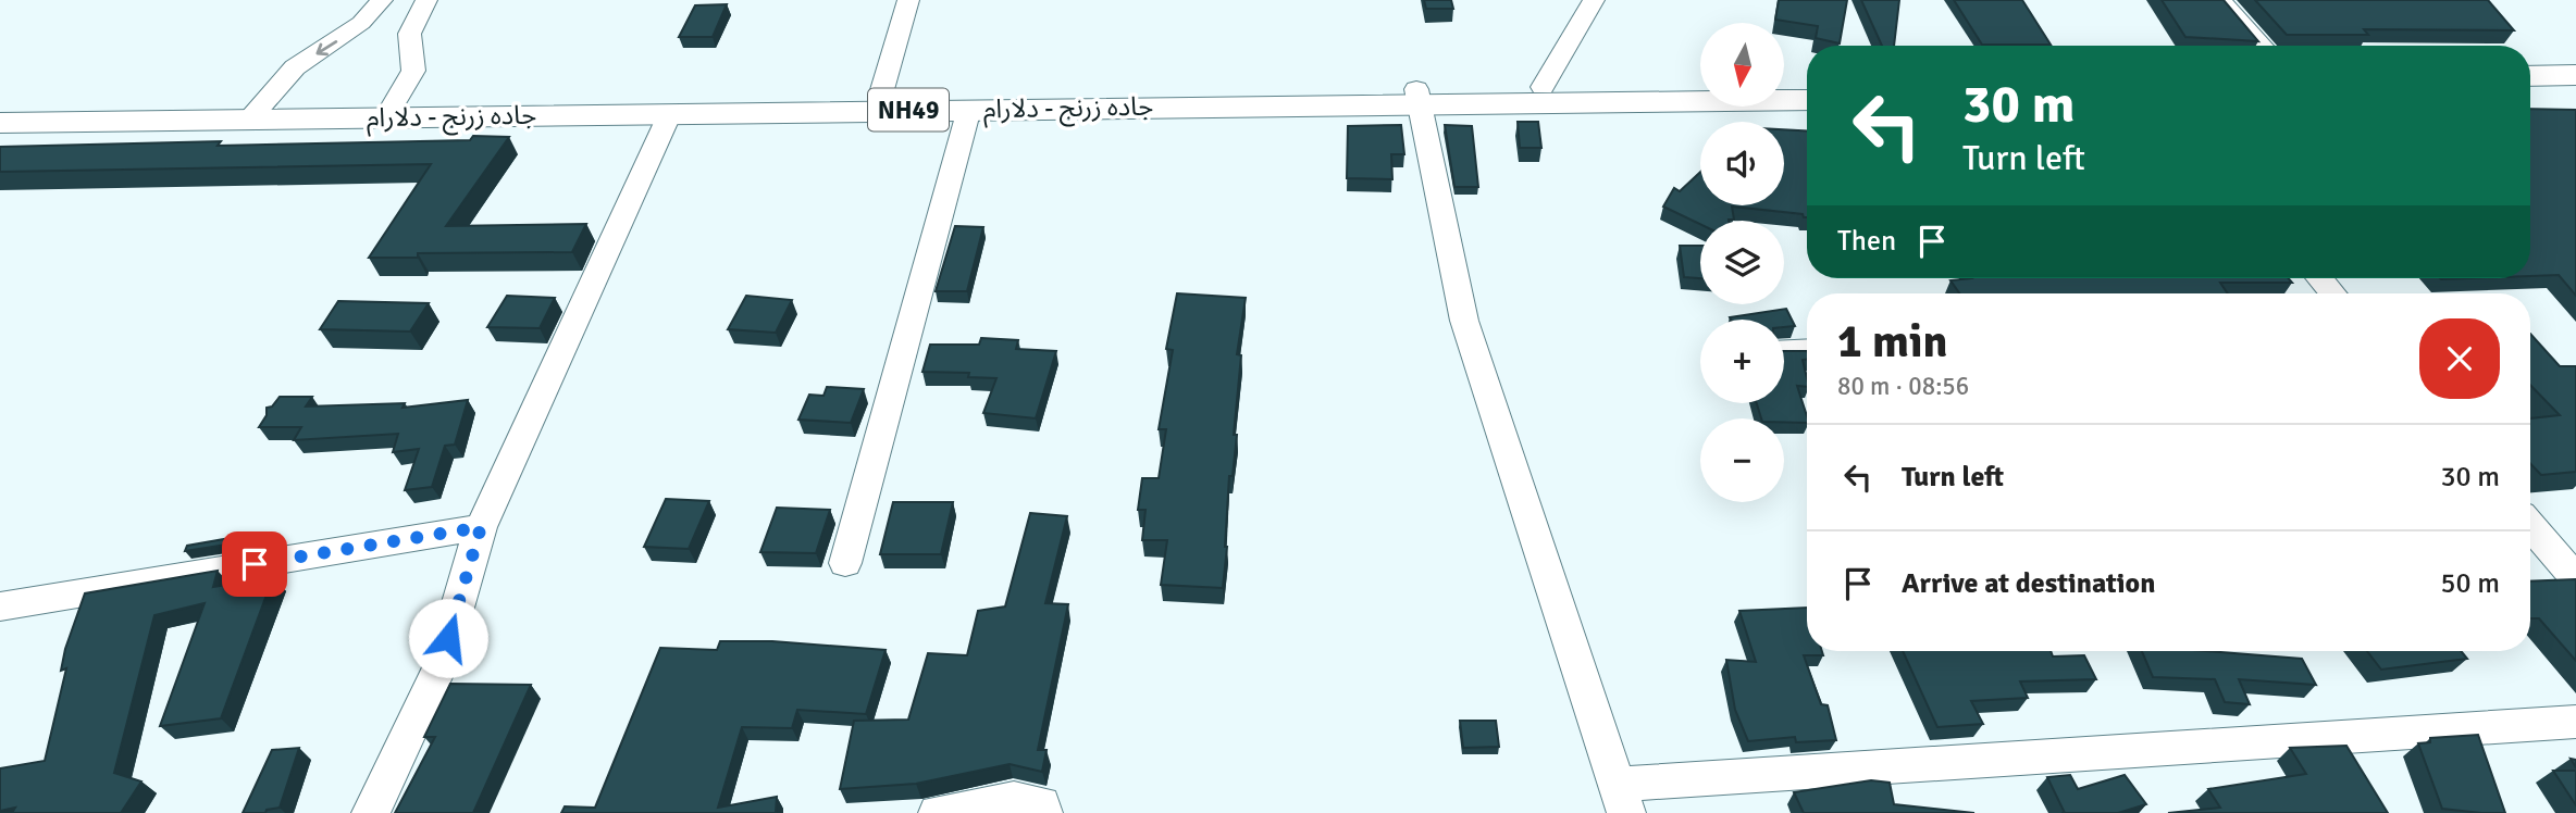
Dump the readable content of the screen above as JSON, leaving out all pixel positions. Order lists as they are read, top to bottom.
{
  "streets": {
    "highway": ["جاده زرنج - دلارام", "NH49"]
  },
  "north": "bottom",
  "page": {
    "map_buttons": ["+", "−"],
    "turn": ["30 m", "Turn left"],
    "then": "Then",
    "heading": ["1 min", "80 m · 08:56"],
    "list": [
      {
        "name": "Turn left",
        "value": "30 m"
      },
      {
        "name": "Arrive at destination",
        "value": "50 m"
      }
    ]
  }
}
